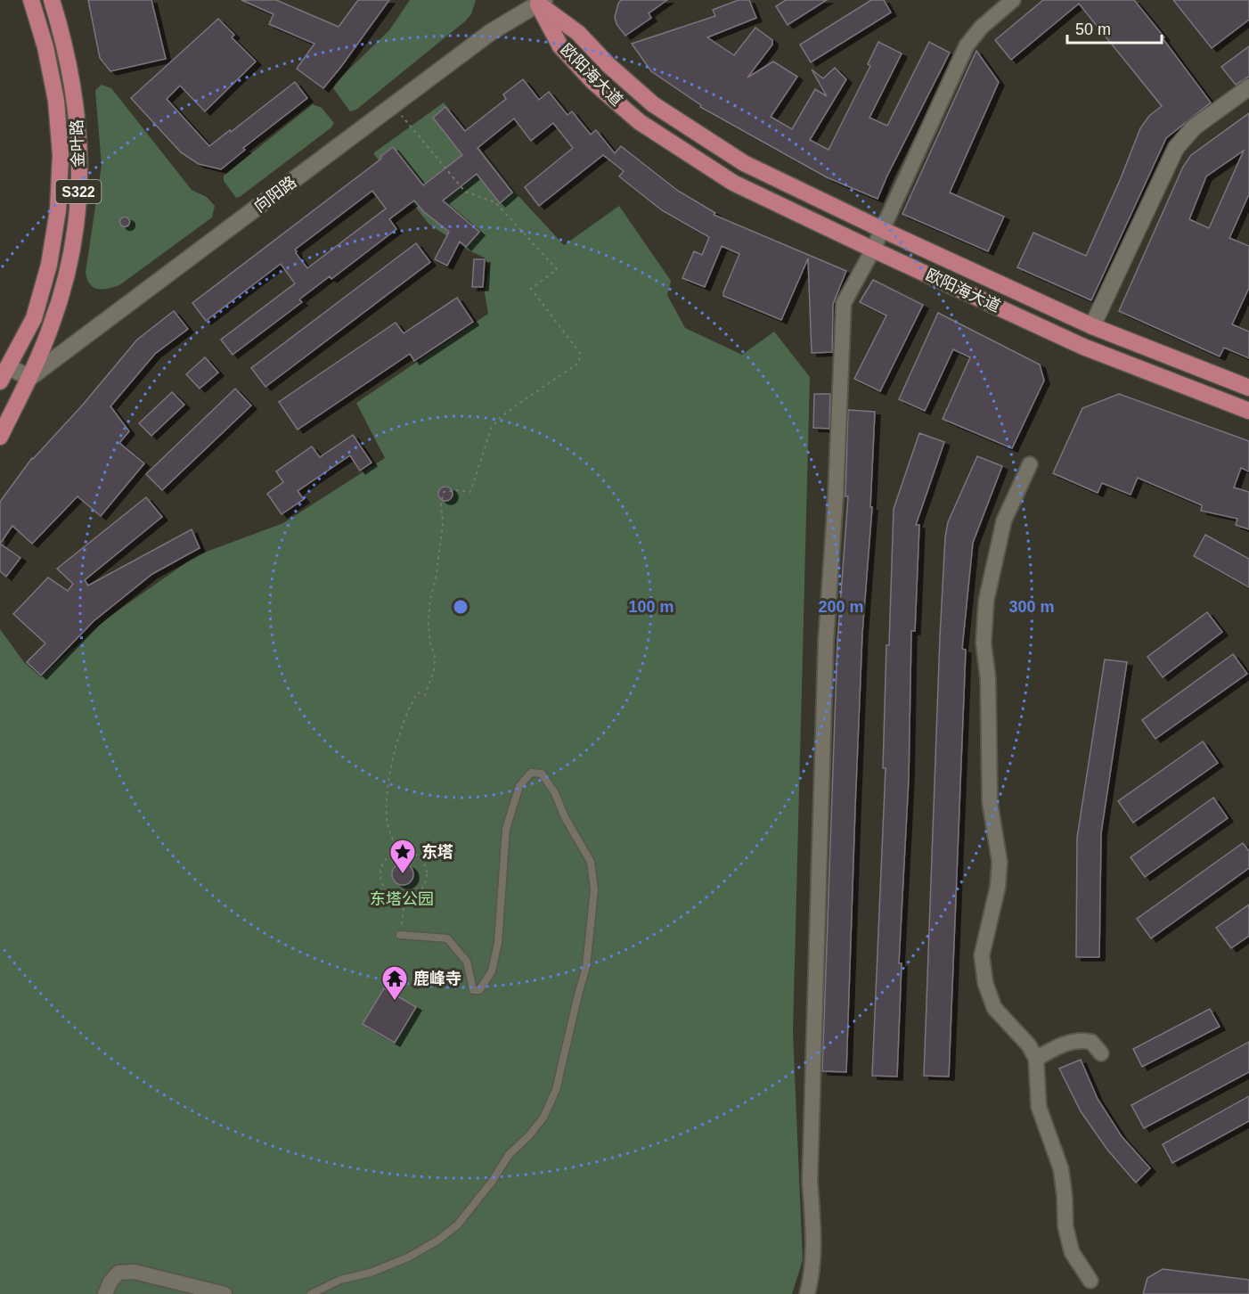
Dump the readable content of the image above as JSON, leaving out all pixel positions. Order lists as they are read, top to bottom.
{
  "streets": {
    "main road": [
      "欧阳海大道",
      "金叶路",
      "S322",
      "向阳路"
    ]
  },
  "crossings": [
    ["欧阳海大道", "向阳路"],
    ["金叶路", "S322"],
    ["金叶路", "向阳路"],
    ["S322", "向阳路"]
  ],
  "parks": ["东塔公园"],
  "places": {
    "place": ["东塔"],
    "temple": ["鹿峰寺"]
  },
  "scale_bar": "50 m",
  "rings": ["100 m", "200 m", "300 m"]
}
